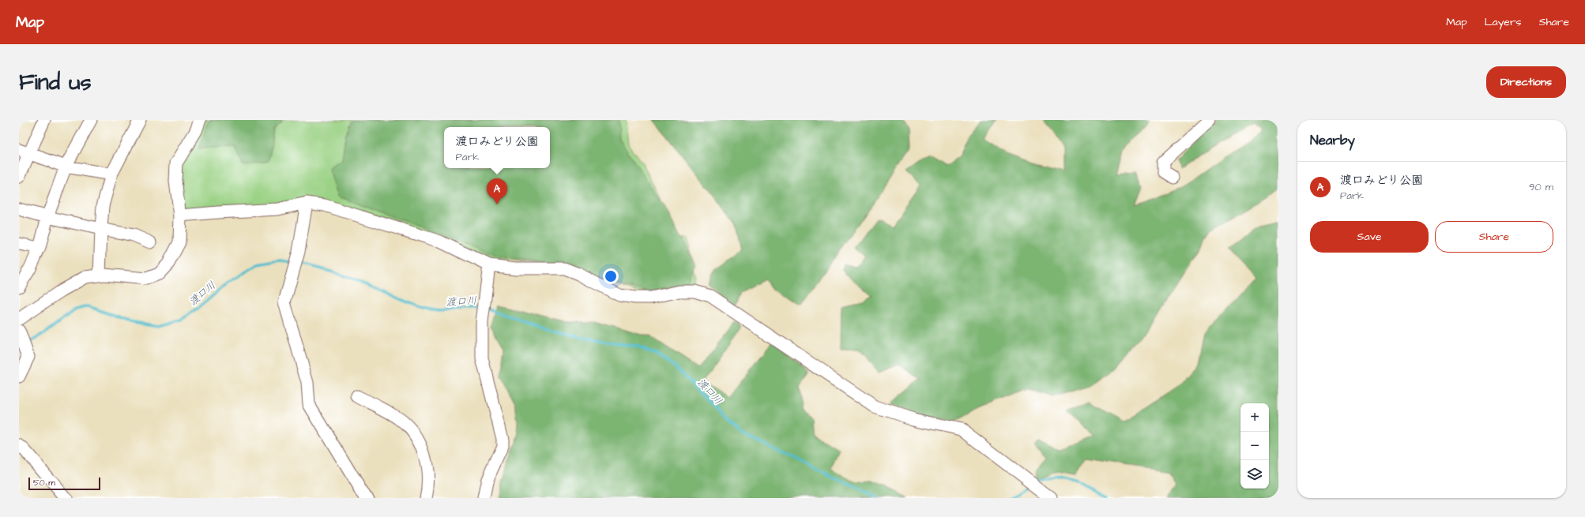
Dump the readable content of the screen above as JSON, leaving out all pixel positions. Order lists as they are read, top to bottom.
{
  "water": ["渡口川"],
  "scale_bar": "50 m",
  "page": {
    "header": "Map",
    "nav": ["Map", "Layers", "Share"],
    "buttons": [
      "Directions",
      ["Save", "Share"]
    ],
    "title": "Find us",
    "heading": "Nearby",
    "popup": ["渡口みどり公園", "Park"],
    "list": [
      {
        "mark": "A",
        "name": "渡口みどり公園",
        "note": "Park",
        "value": "90 m"
      }
    ],
    "pins": "A",
    "map_buttons": ["+", "−"],
    "scale": "50 m"
  }
}
